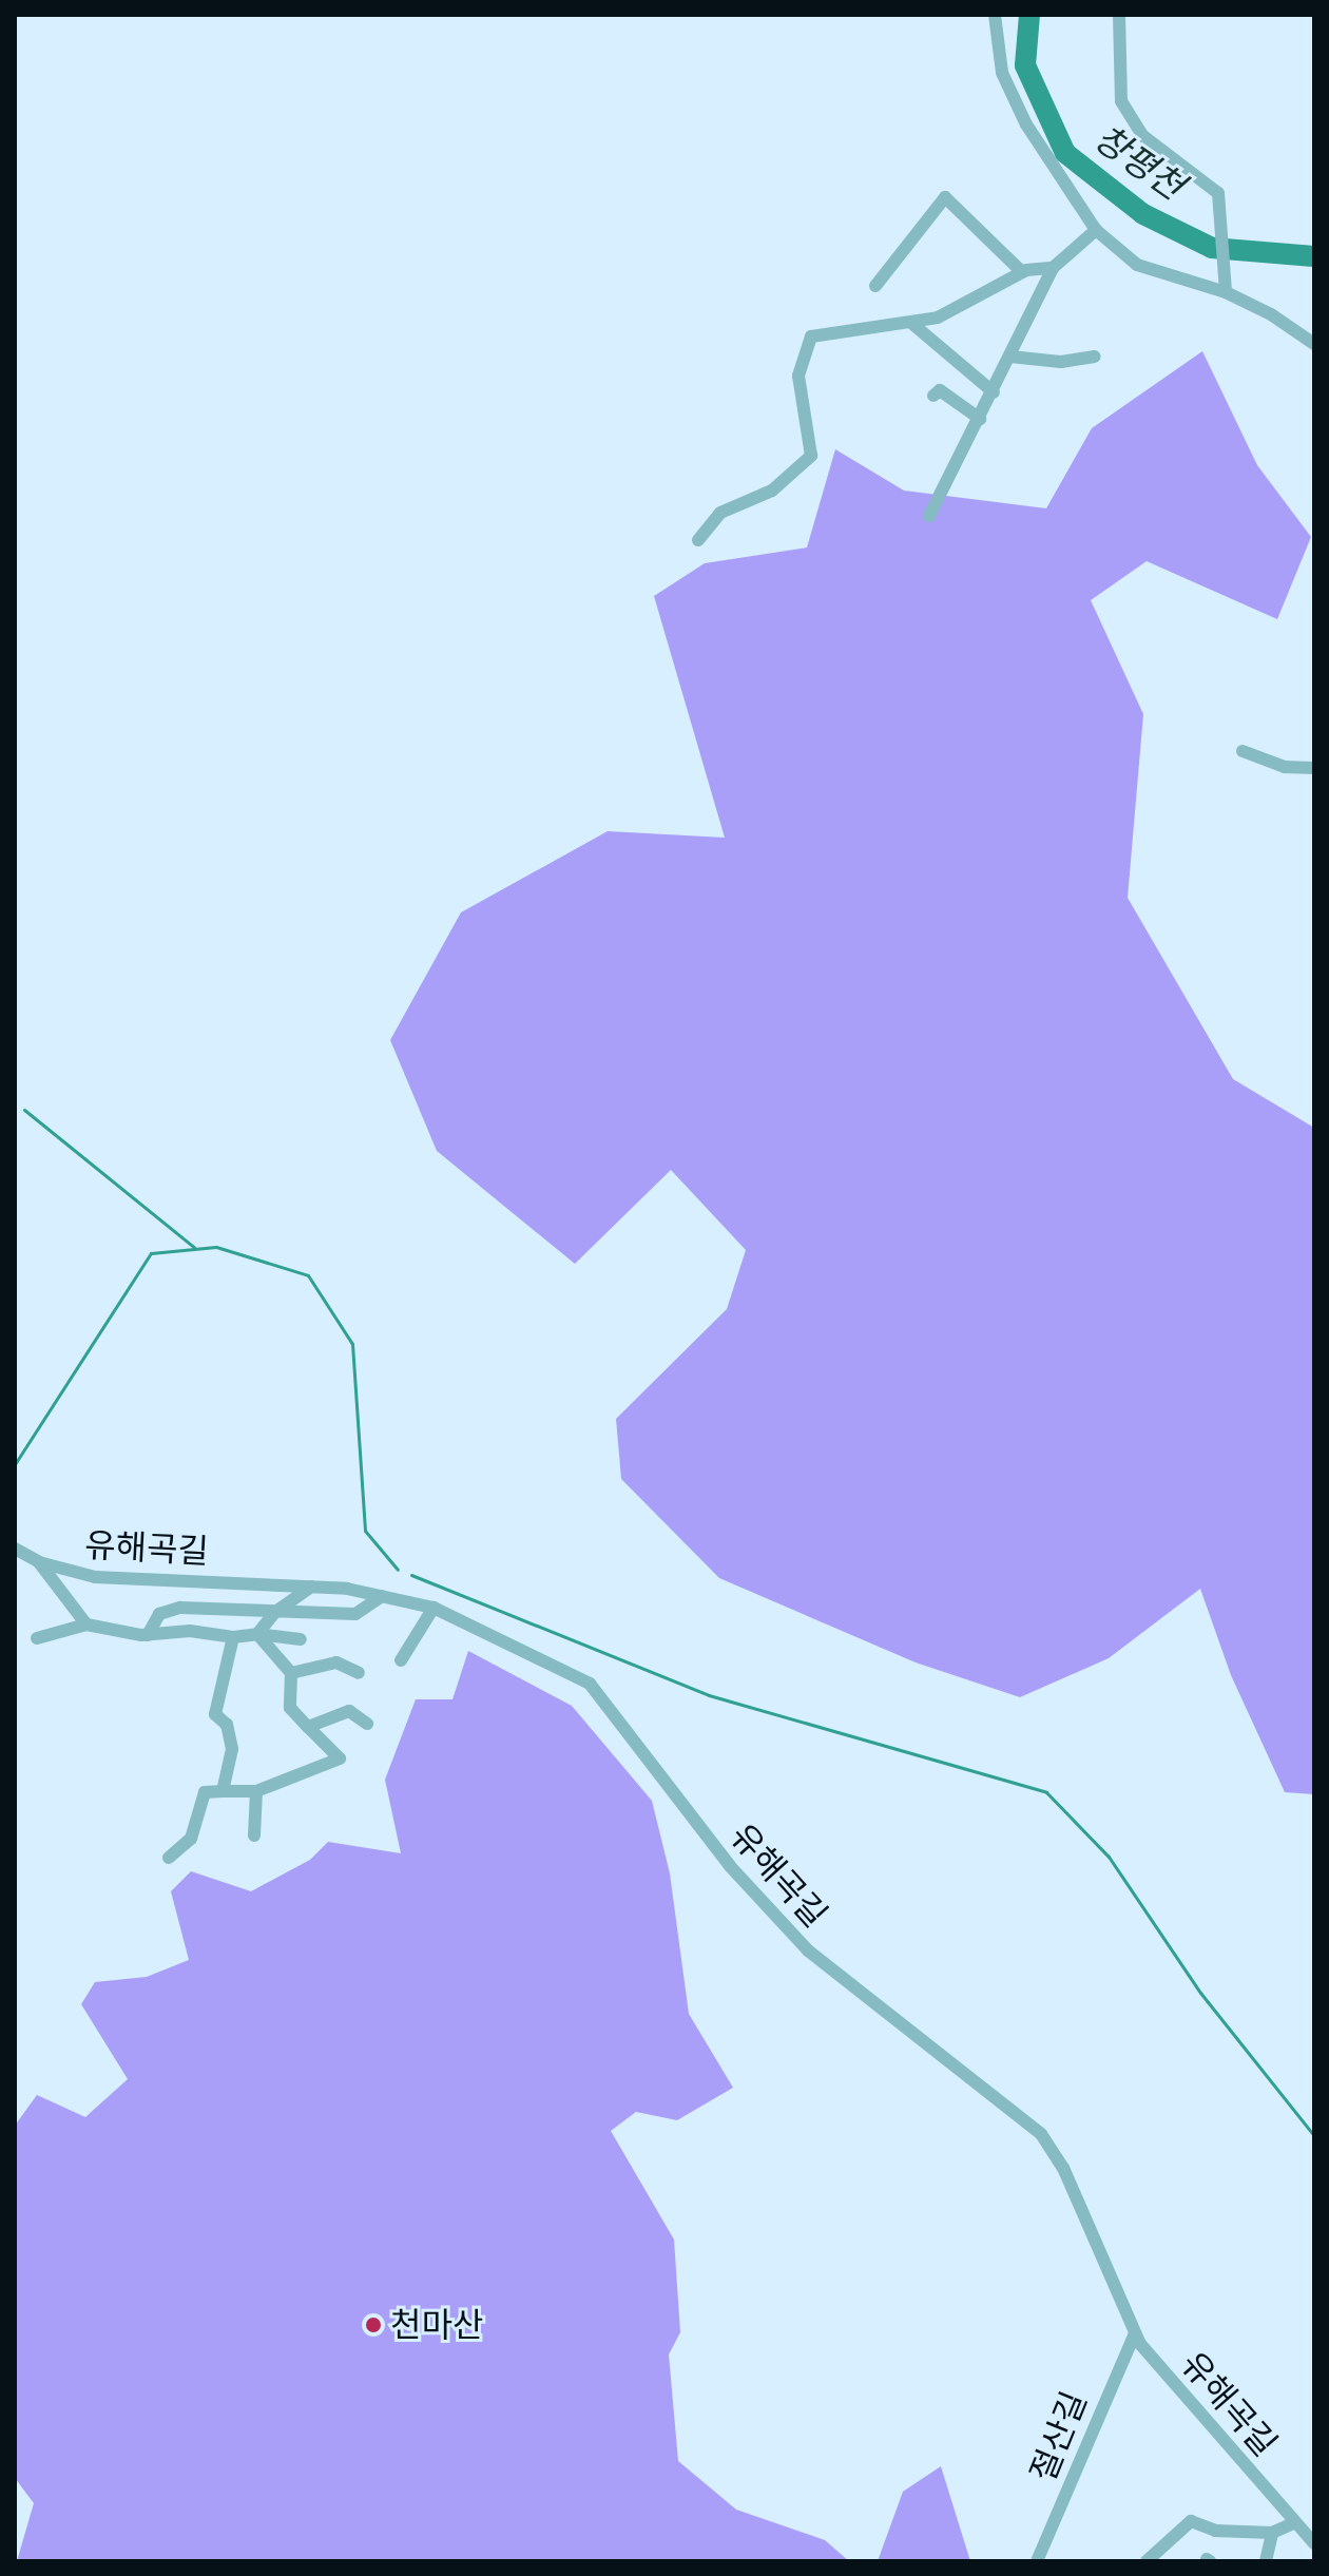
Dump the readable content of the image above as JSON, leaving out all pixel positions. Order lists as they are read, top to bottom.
{
  "streets": {
    "street": ["유해곡길", "절산길"]
  },
  "crossings": [
    ["유해곡길", "절산길"]
  ],
  "water": ["창평천"],
  "places": ["천마산"]
}
